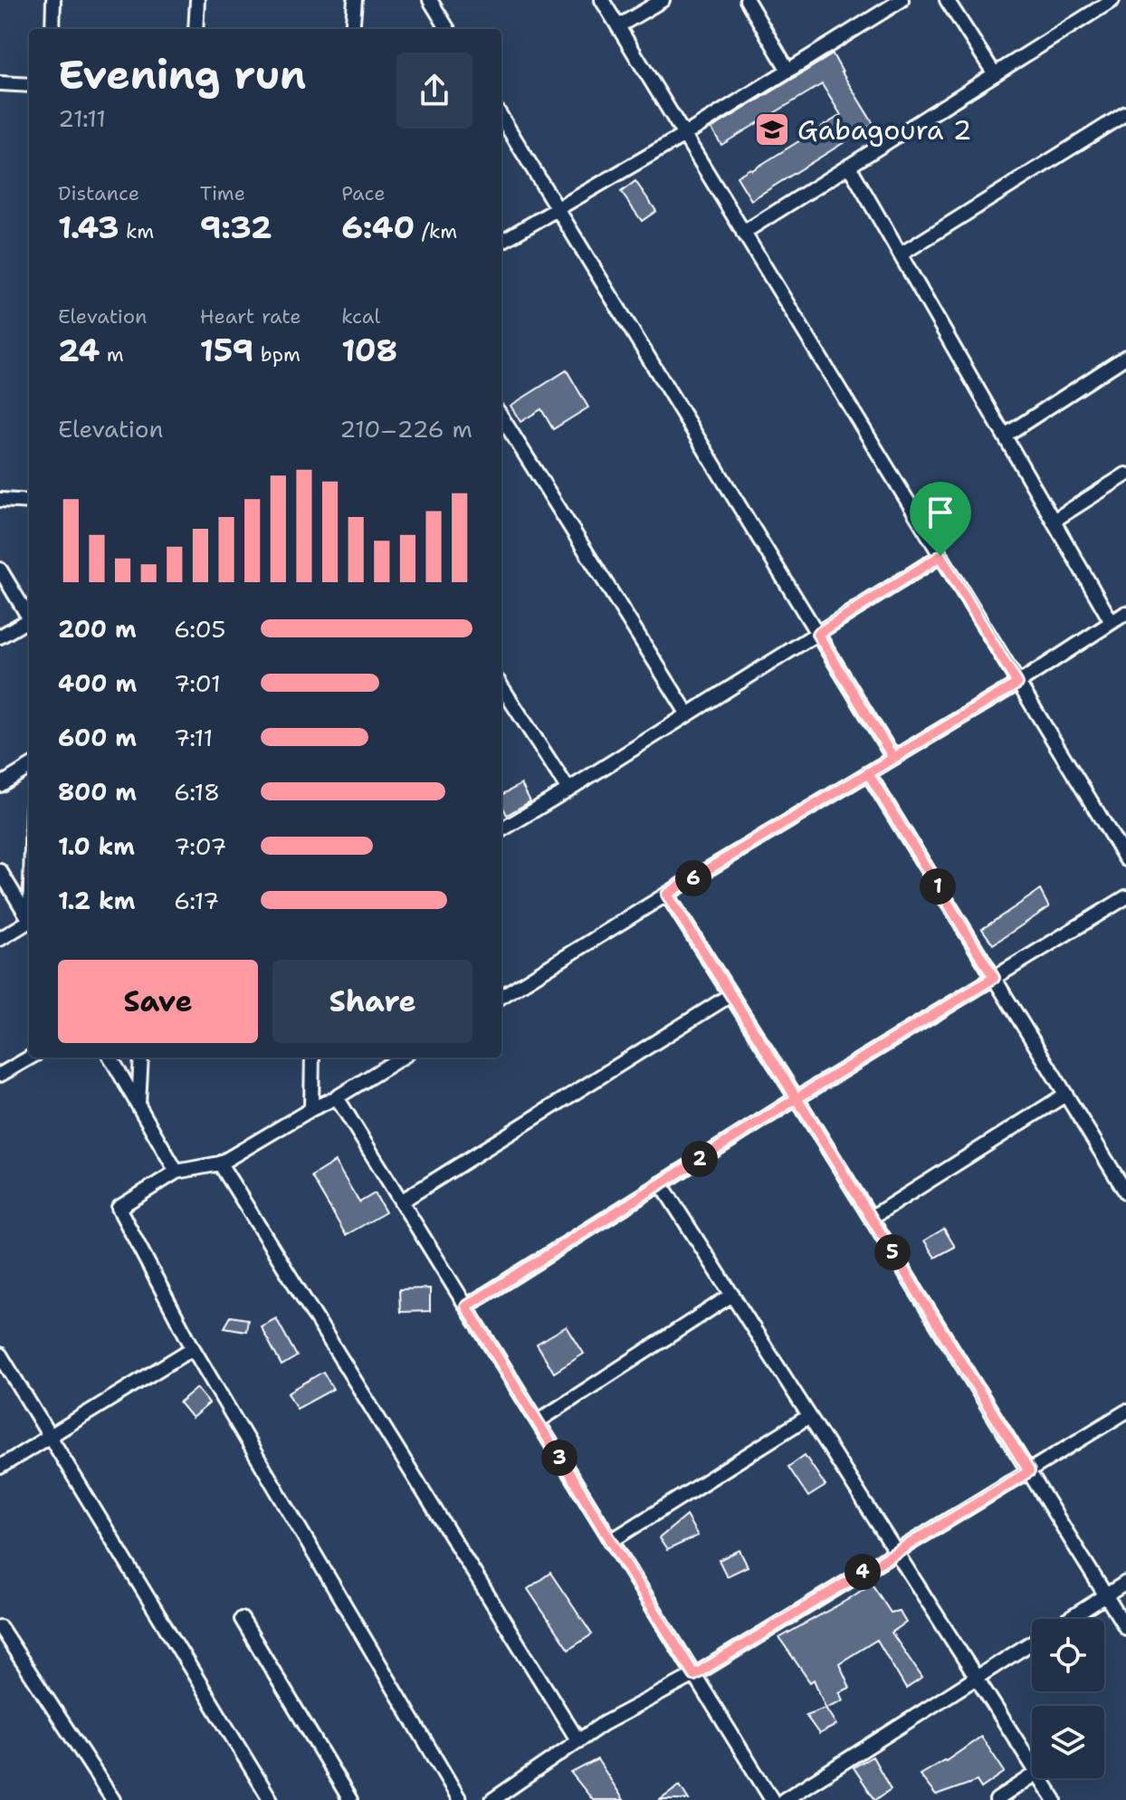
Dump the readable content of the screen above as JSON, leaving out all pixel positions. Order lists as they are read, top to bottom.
{
  "places": {
    "school or university": ["Gabagoura 2"]
  },
  "page": {
    "heading": ["Evening run", "21:11"],
    "stats": [
      ["Distance", "1.43 km"],
      ["Time", "9:32"],
      ["Pace", "6:40 /km"],
      ["Elevation", "24 m"],
      ["Heart rate", "159 bpm"],
      ["kcal", "108"]
    ],
    "chart": ["Elevation", "210–226 m"],
    "list": [
      {
        "name": "200 m",
        "note": "6:05"
      },
      {
        "name": "400 m",
        "note": "7:01"
      },
      {
        "name": "600 m",
        "note": "7:11"
      },
      {
        "name": "800 m",
        "note": "6:18"
      },
      {
        "name": "1.0 km",
        "note": "7:07"
      },
      {
        "name": "1.2 km",
        "note": "6:17"
      }
    ],
    "pins": [
      "6",
      "1",
      "2",
      "5",
      "3",
      "4"
    ],
    "buttons": ["Save", "Share"]
  }
}
